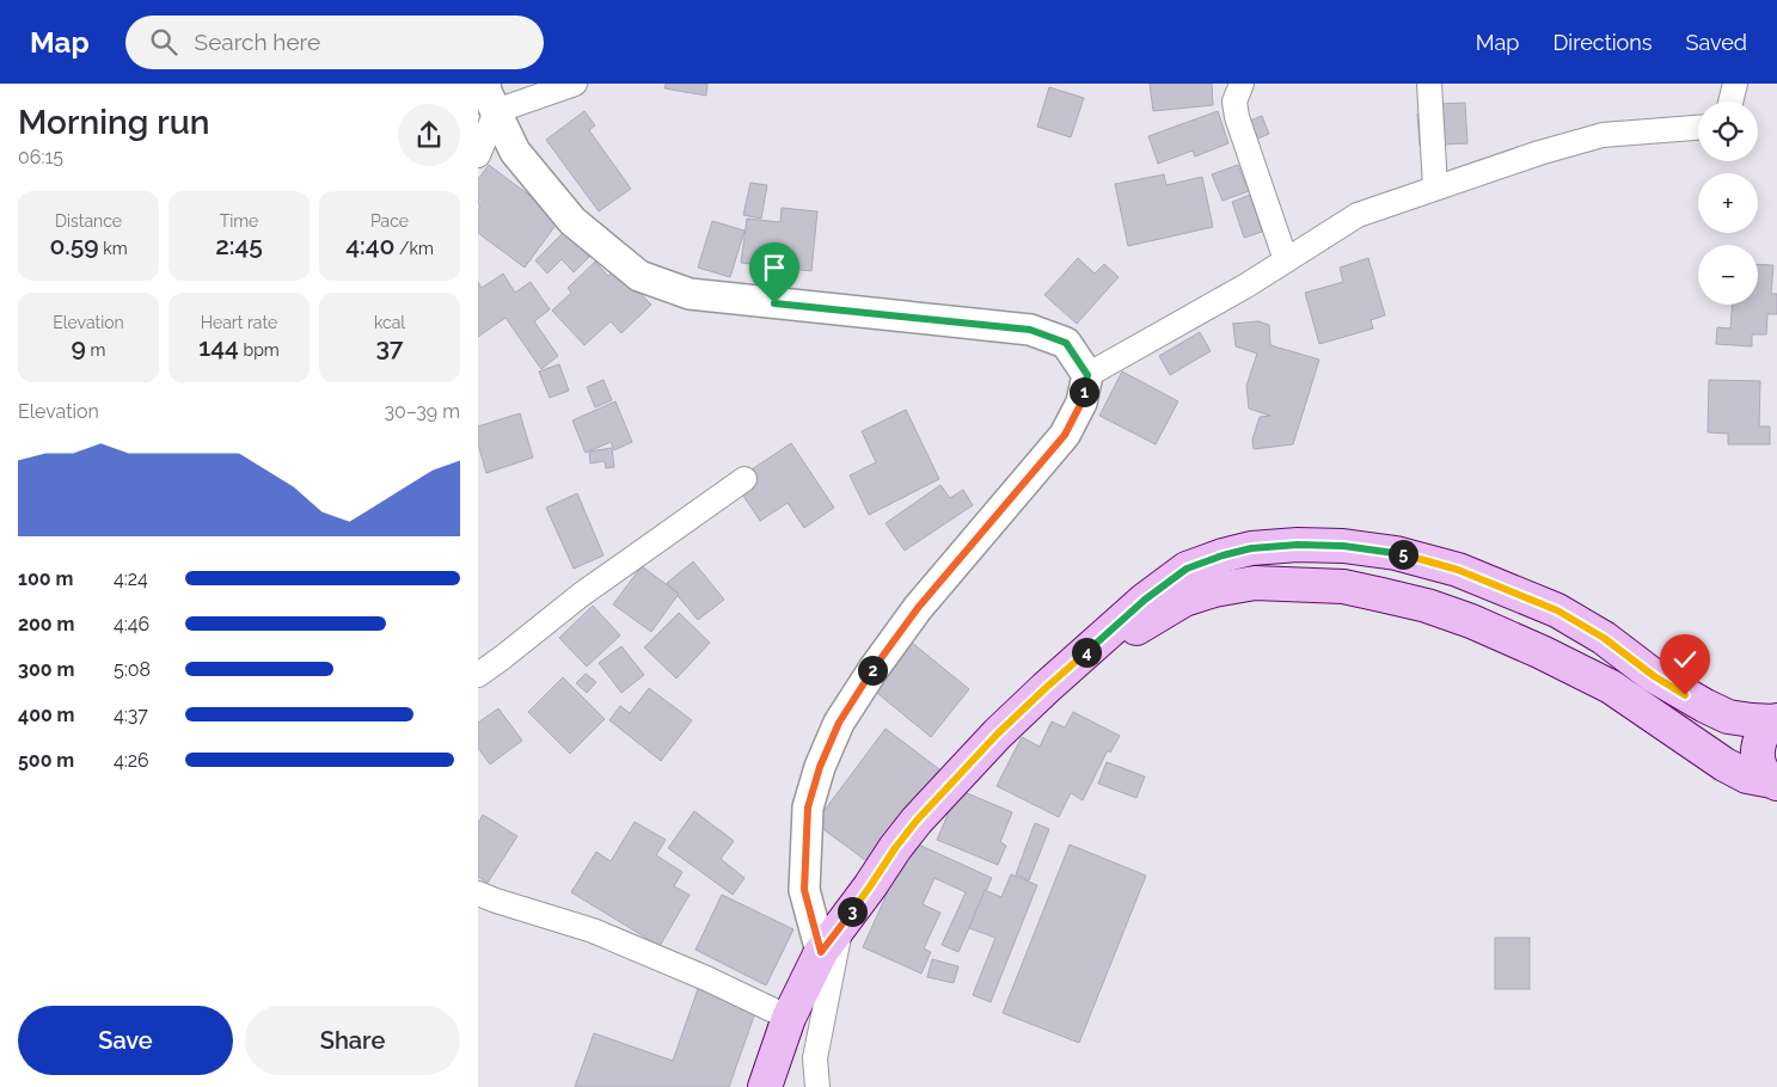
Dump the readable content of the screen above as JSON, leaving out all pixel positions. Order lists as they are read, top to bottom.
{
  "page": {
    "header": "Map",
    "search": "Search here",
    "nav": ["Map", "Directions", "Saved"],
    "heading": ["Morning run", "06:15"],
    "map_buttons": ["+", "−"],
    "stats": [
      ["Distance", "0.59 km"],
      ["Time", "2:45"],
      ["Pace", "4:40 /km"],
      ["Elevation", "9 m"],
      ["Heart rate", "144 bpm"],
      ["kcal", "37"]
    ],
    "pins": [
      "1",
      "5",
      "4",
      "2",
      "3"
    ],
    "chart": ["Elevation", "30–39 m"],
    "list": [
      {
        "name": "100 m",
        "note": "4:24"
      },
      {
        "name": "200 m",
        "note": "4:46"
      },
      {
        "name": "300 m",
        "note": "5:08"
      },
      {
        "name": "400 m",
        "note": "4:37"
      },
      {
        "name": "500 m",
        "note": "4:26"
      }
    ],
    "buttons": ["Save", "Share"]
  }
}
